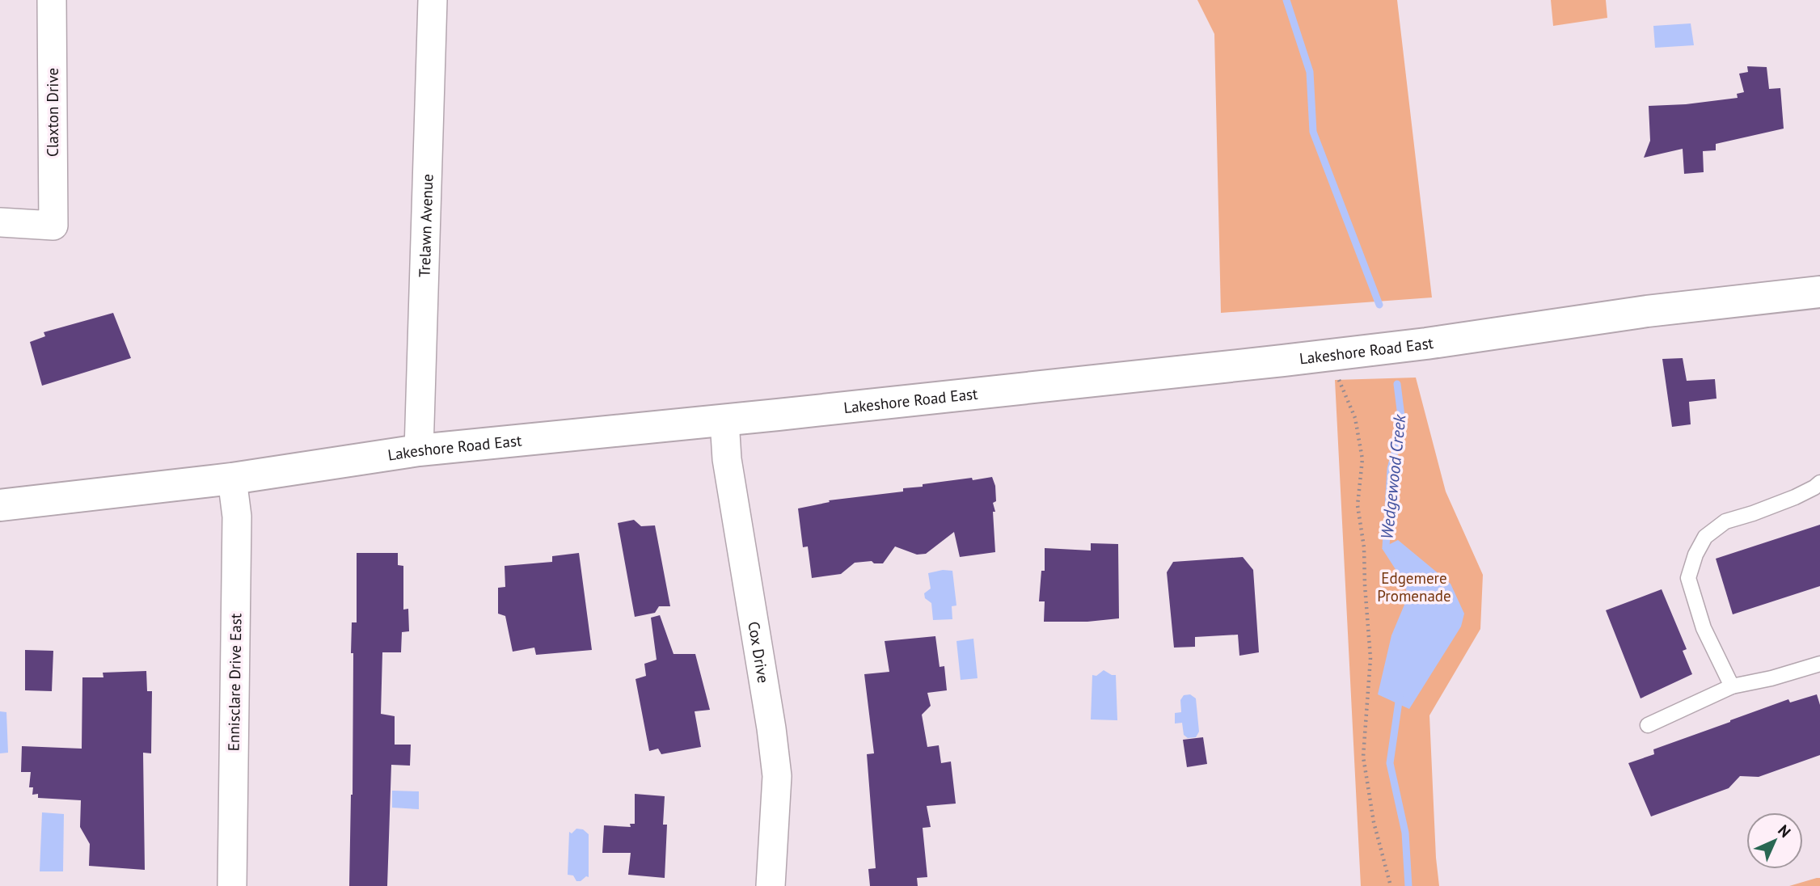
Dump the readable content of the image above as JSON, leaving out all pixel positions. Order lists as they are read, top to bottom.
{
  "streets": {
    "main road": ["Lakeshore Road East"],
    "street": [
      "Claxton Drive",
      "Trelawn Avenue",
      "Cox Drive",
      "Ennisclare Drive East"
    ]
  },
  "crossings": [
    ["Trelawn Avenue", "Lakeshore Road East"],
    ["Lakeshore Road East", "Cox Drive"],
    ["Lakeshore Road East", "Ennisclare Drive East"]
  ],
  "water": ["Wedgewood Creek"],
  "parks": ["Edgemere Promenade"],
  "north": "top right"
}
